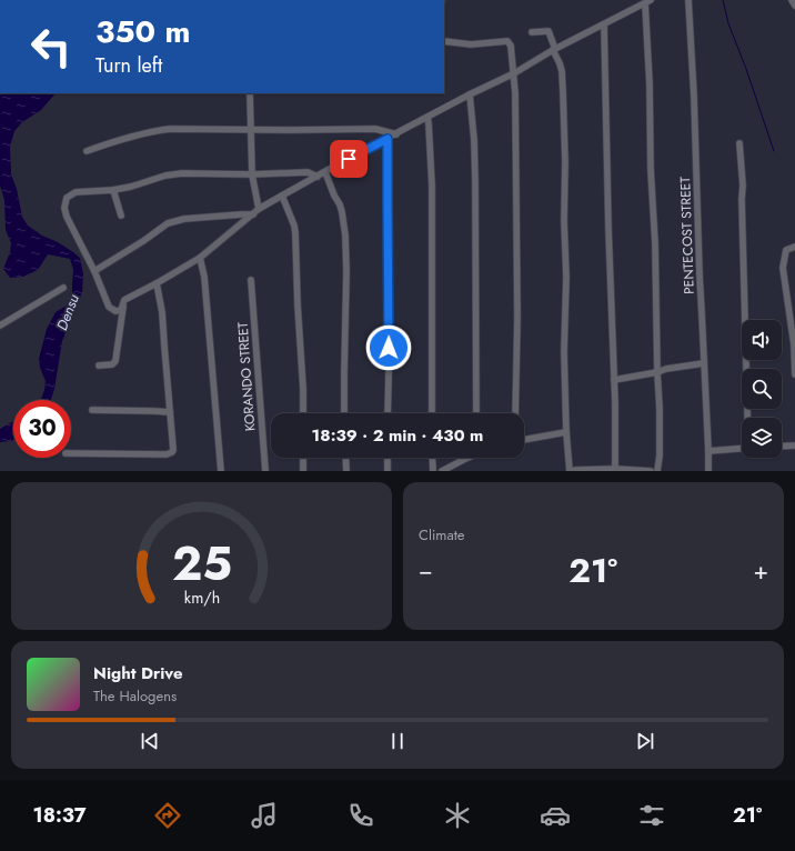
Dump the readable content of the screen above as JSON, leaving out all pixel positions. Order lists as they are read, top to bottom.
{
  "streets": {
    "street": ["PENTECOST STREET", "KORANDO STREET"]
  },
  "water": ["Densu"],
  "page": {
    "turn": ["350 m", "Turn left"],
    "limit": "30",
    "trip": "18:39 · 2 min · 430 m",
    "tile": "Climate",
    "heat": ["−", "21°", "+"],
    "song": ["Night Drive", "The Halogens"],
    "tabs": ["18:37", "21°"],
    "gauge": ["25", "km/h"]
  }
}
